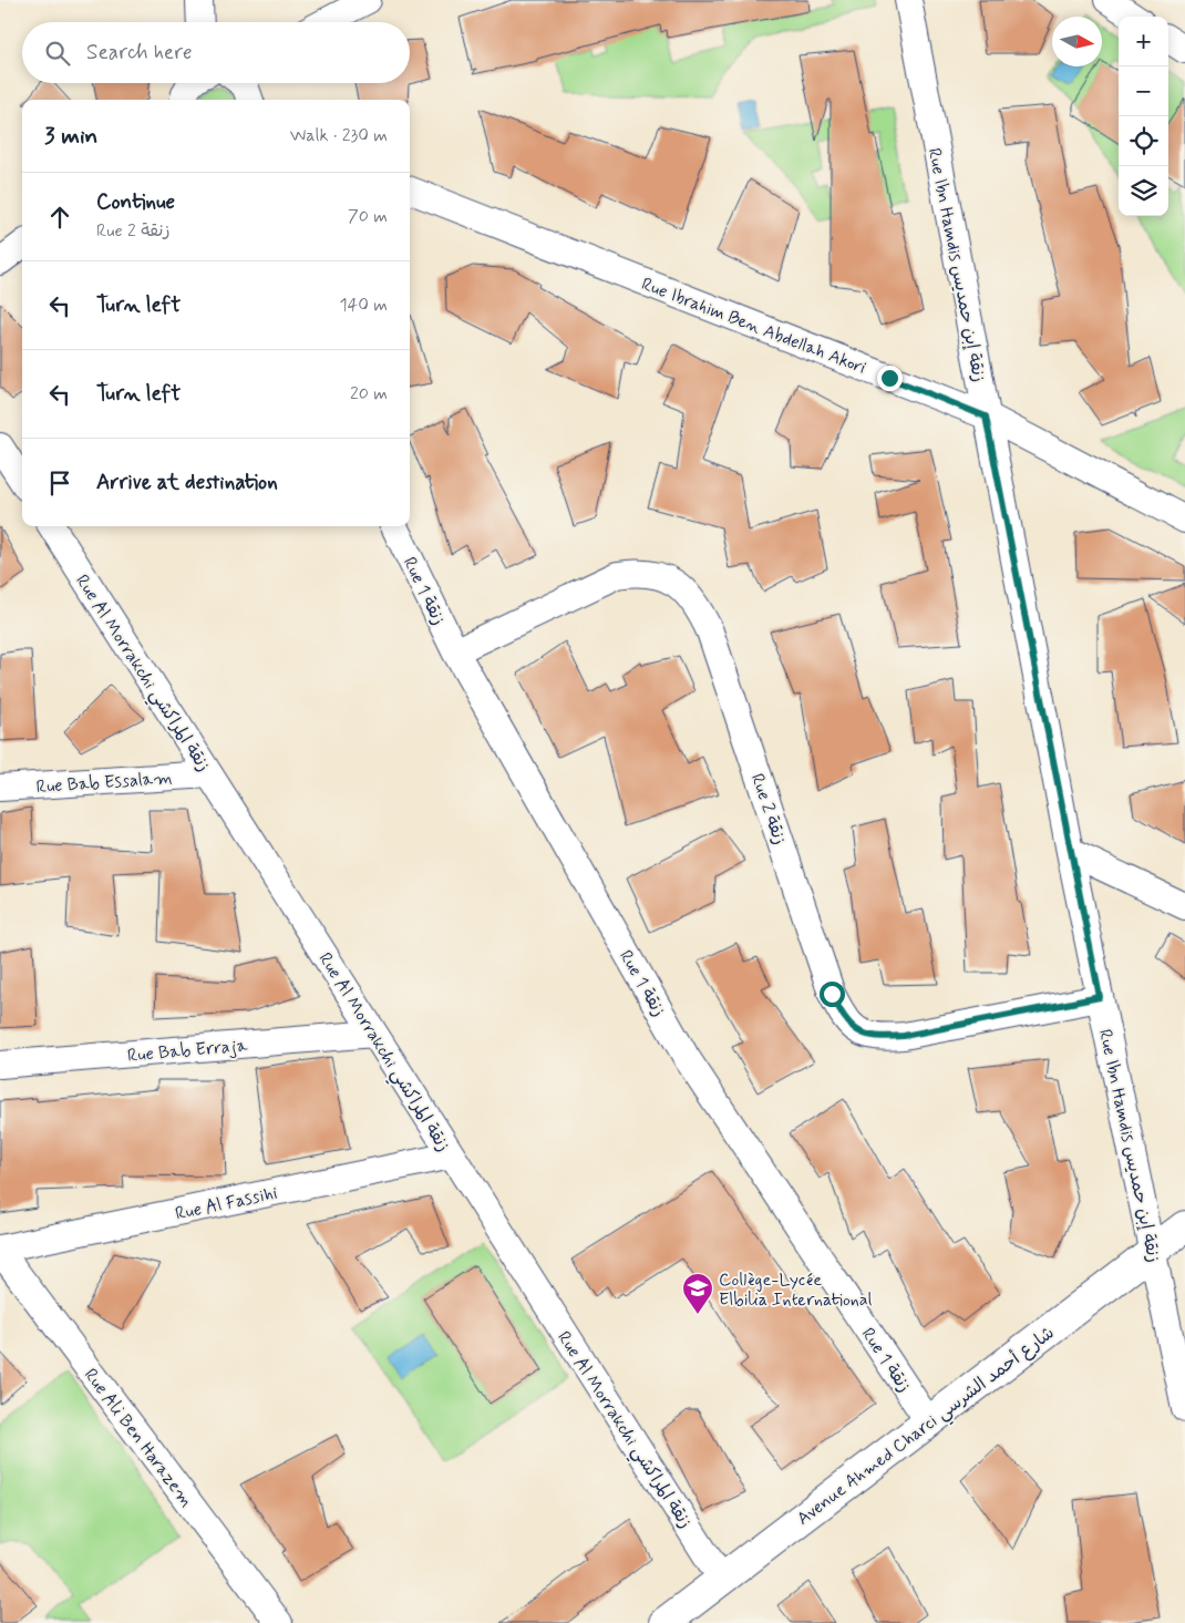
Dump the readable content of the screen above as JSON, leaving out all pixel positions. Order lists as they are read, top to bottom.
{
  "streets": {
    "street": [
      "Rue Ibn Hamdis زنقة إبن حمديس",
      "Rue Ibrahim Ben Abdellah Akori",
      "Rue 1 زنقة",
      "Rue Al Morrakchi زنقة المراكشي",
      "Rue Bab Essalam",
      "Rue 2 زنقة",
      "Rue Bab Erraja",
      "Rue Al Fassihi",
      "Avenue Ahmed Charci شارع أحمد الشرسي",
      "Rue Ali Ben Harazem"
    ]
  },
  "crossings": [
    ["Rue Ibn Hamdis زنقة إبن حمديس", "Rue Ibrahim Ben Abdellah Akori"],
    ["Rue Ibn Hamdis زنقة إبن حمديس", "Rue 2 زنقة"],
    ["Rue Ibn Hamdis زنقة إبن حمديس", "Avenue Ahmed Charci شارع أحمد الشرسي"],
    ["Rue 1 زنقة", "Rue 2 زنقة"],
    ["Rue 1 زنقة", "Avenue Ahmed Charci شارع أحمد الشرسي"],
    ["Rue Al Morrakchi زنقة المراكشي", "Rue Bab Essalam"],
    ["Rue Al Morrakchi زنقة المراكشي", "Rue Bab Erraja"],
    ["Rue Al Morrakchi زنقة المراكشي", "Rue Al Fassihi"],
    ["Rue Al Morrakchi زنقة المراكشي", "Avenue Ahmed Charci شارع أحمد الشرسي"],
    ["Rue Al Fassihi", "Rue Ali Ben Harazem"]
  ],
  "places": {
    "school or university": ["Collège-Lycée Elbilia International"]
  },
  "north": "right",
  "page": {
    "map_buttons": ["+", "−"],
    "search": "Search here",
    "heading": ["3 min", "Walk · 230 m"],
    "list": [
      ["Continue", "Rue 2 زنقة", "70 m"],
      ["Turn left", "140 m"],
      ["Turn left", "20 m"],
      "Arrive at destination"
    ]
  }
}
